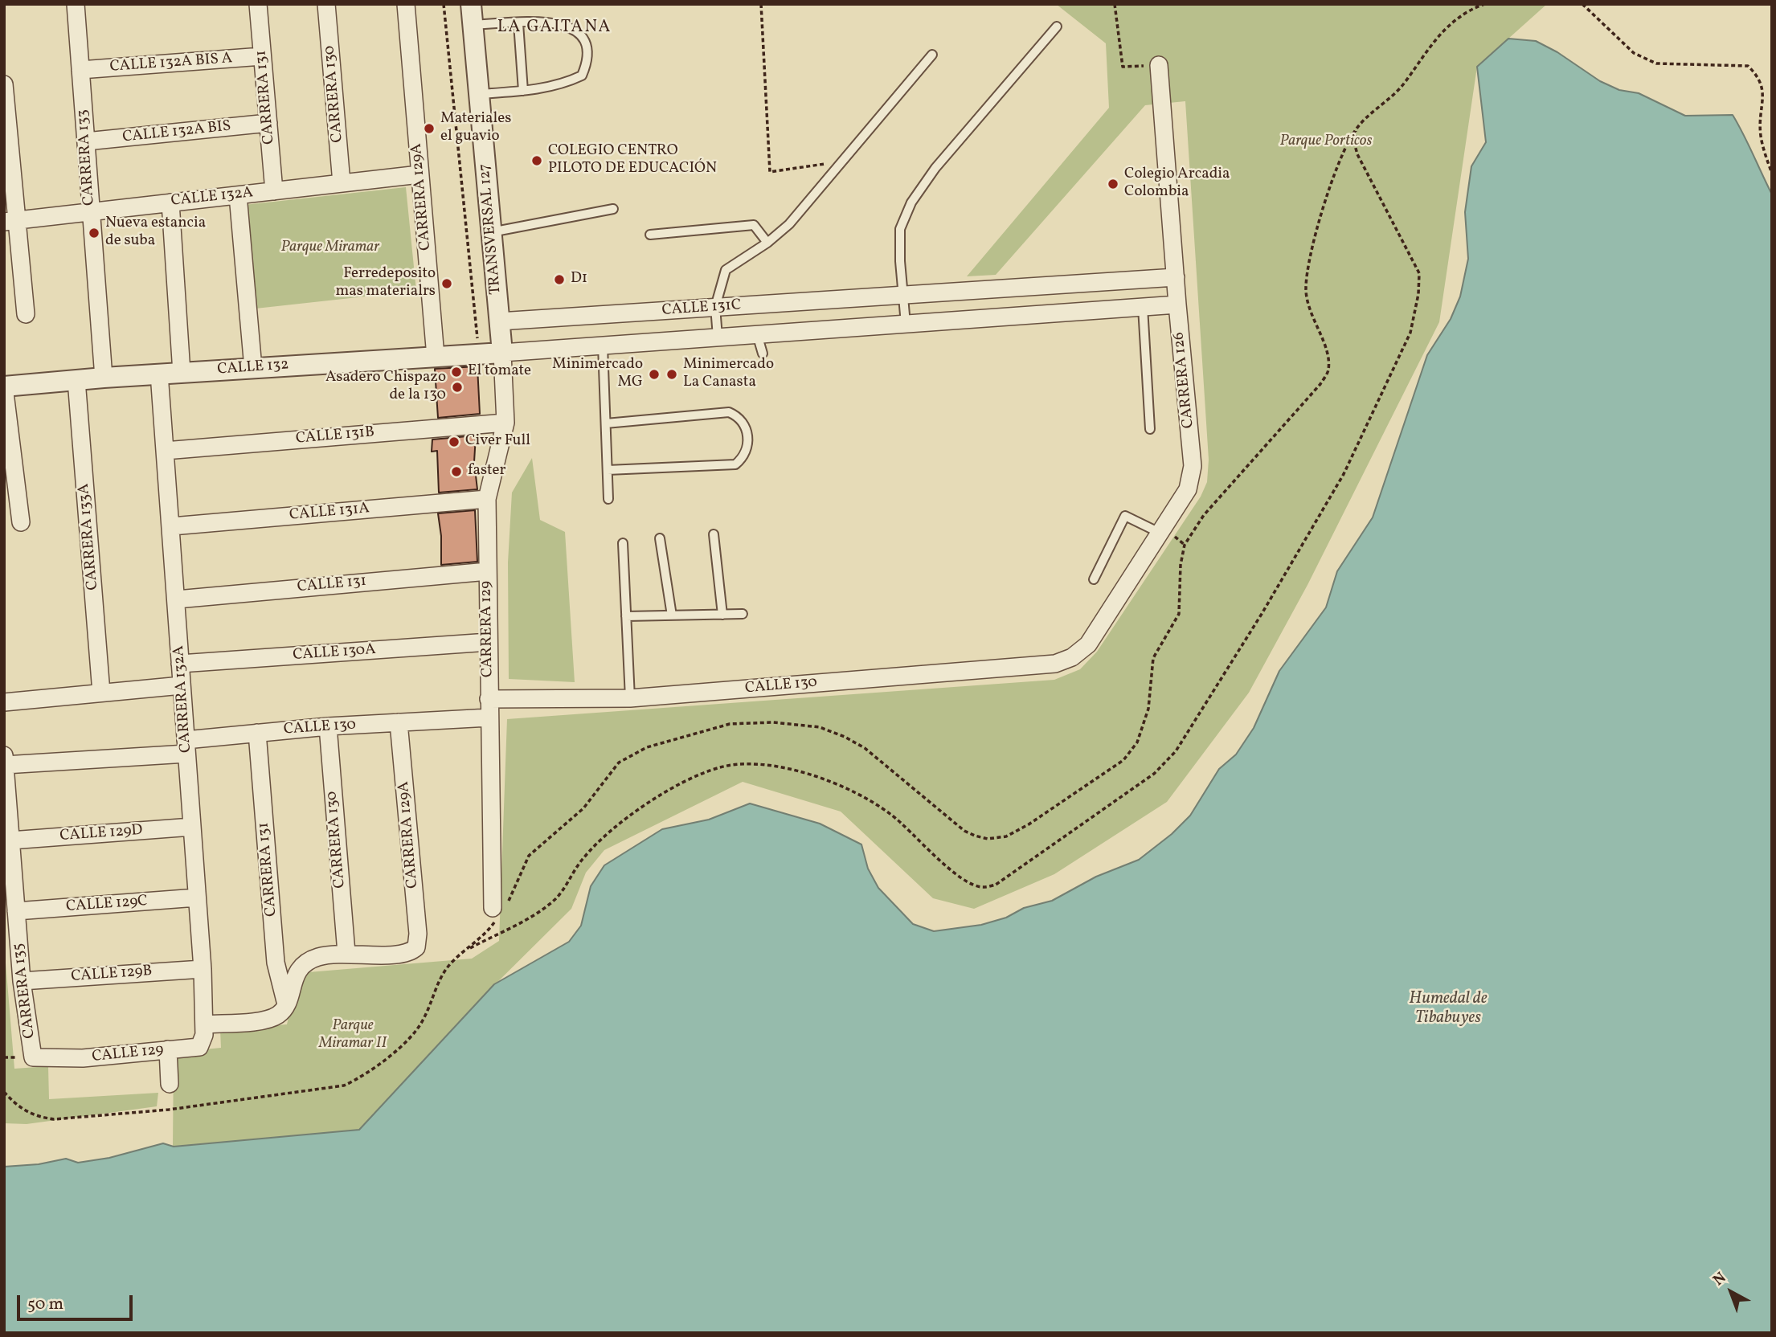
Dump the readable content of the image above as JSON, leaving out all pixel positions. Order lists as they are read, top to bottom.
{
  "streets": {
    "street": [
      "CALLE 132A BIS A",
      "CARRERA 130",
      "CARRERA 131",
      "CALLE 132A BIS",
      "CARRERA 133",
      "CARRERA 129A",
      "CALLE 132A",
      "TRANSVERSAL 127",
      "CALLE 131C",
      "CALLE 132",
      "CARRERA 126",
      "CALLE 131B",
      "CALLE 131A",
      "CARRERA 133A",
      "CALLE 131",
      "CARRERA 129",
      "CALLE 130A",
      "CALLE 130",
      "CARRERA 132A",
      "CALLE 129D",
      "CALLE 129C",
      "CALLE 129B",
      "CARRERA 135",
      "CALLE 129"
    ]
  },
  "crossings": [
    ["CALLE 132A BIS A", "CARRERA 131"],
    ["CALLE 132A BIS A", "CARRERA 133"],
    ["CARRERA 130", "CARRERA 129A"],
    ["CARRERA 130", "CALLE 132A"],
    ["CARRERA 130", "CALLE 130"],
    ["CARRERA 131", "CALLE 132A BIS"],
    ["CARRERA 131", "CALLE 132A"],
    ["CARRERA 131", "CALLE 130"],
    ["CALLE 132A BIS", "CARRERA 133"],
    ["CARRERA 133", "CALLE 132A"],
    ["CARRERA 133", "CALLE 132"],
    ["CARRERA 129A", "CALLE 132A"],
    ["CARRERA 129A", "CALLE 132"],
    ["CARRERA 129A", "CALLE 130"],
    ["TRANSVERSAL 127", "CALLE 131C"],
    ["TRANSVERSAL 127", "CALLE 132"],
    ["TRANSVERSAL 127", "CARRERA 129"],
    ["CALLE 131C", "CALLE 132"],
    ["CALLE 131C", "CARRERA 126"],
    ["CALLE 131C", "CARRERA 129"],
    ["CALLE 132", "CARRERA 133A"],
    ["CALLE 132", "CARRERA 129"],
    ["CALLE 132", "CARRERA 132A"],
    ["CARRERA 126", "CALLE 130"],
    ["CALLE 131B", "CARRERA 129"],
    ["CALLE 131B", "CARRERA 132A"],
    ["CALLE 131A", "CARRERA 129"],
    ["CALLE 131A", "CARRERA 132A"],
    ["CALLE 131", "CARRERA 129"],
    ["CALLE 131", "CARRERA 132A"],
    ["CARRERA 129", "CALLE 130A"],
    ["CARRERA 129", "CALLE 130"],
    ["CALLE 130A", "CARRERA 132A"],
    ["CALLE 130", "CARRERA 132A"],
    ["CALLE 130", "CARRERA 135"],
    ["CARRERA 132A", "CALLE 129D"],
    ["CARRERA 132A", "CALLE 129C"],
    ["CARRERA 132A", "CALLE 129B"],
    ["CARRERA 132A", "CALLE 129"],
    ["CALLE 129D", "CARRERA 135"],
    ["CALLE 129C", "CARRERA 135"],
    ["CALLE 129B", "CARRERA 135"],
    ["CARRERA 135", "CALLE 129"]
  ],
  "districts": ["LA GAITANA"],
  "water": ["Humedal de Tibabuyes"],
  "parks": ["Parque Porticos", "Parque Miramar", "Parque Miramar II"],
  "places": [
    "Materiales el guavio",
    "COLEGIO CENTRO PILOTO DE EDUCACIÓN",
    "Colegio Arcadia Colombia",
    "Nueva estancia de suba",
    "D1",
    "Ferredeposito mas materialrs",
    "El tomate",
    "Minimercado MG",
    "Minimercado La Canasta",
    "Asadero Chispazo de la 130",
    "Civer Full",
    "faster"
  ],
  "scale_bar": "50 m",
  "north": "top left"
}
